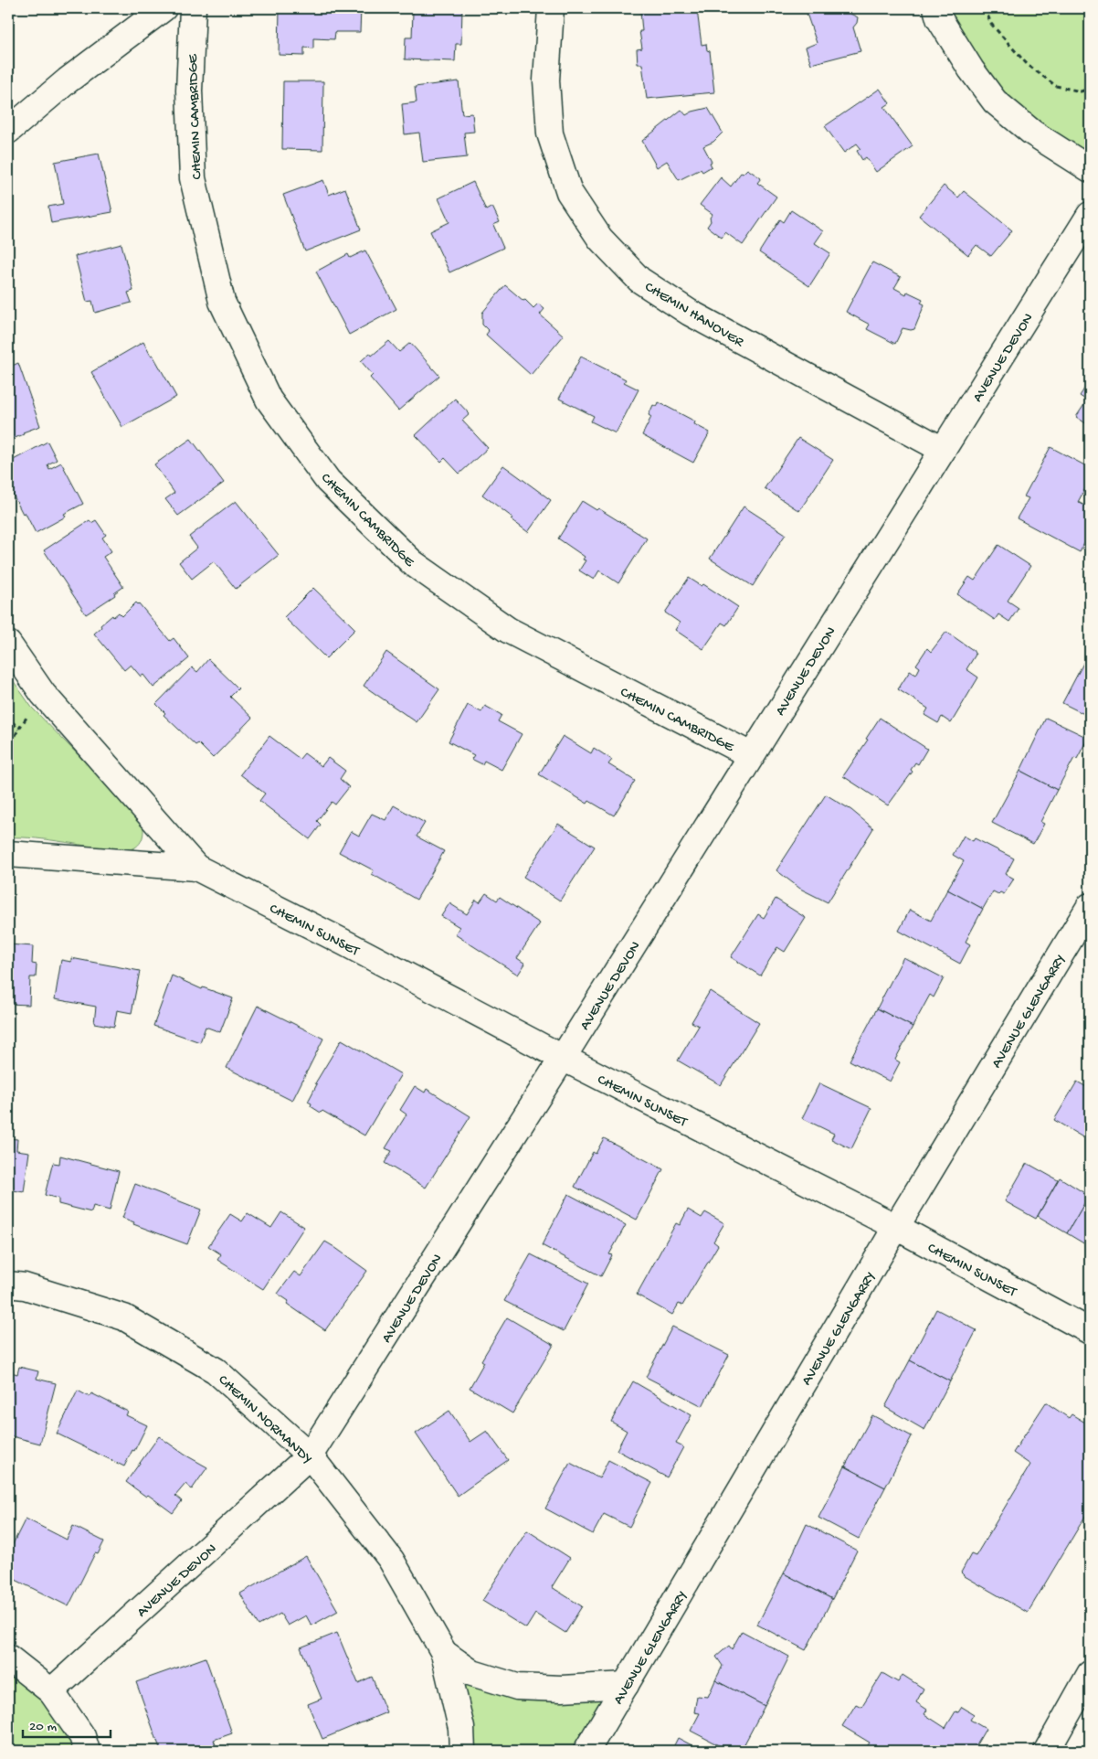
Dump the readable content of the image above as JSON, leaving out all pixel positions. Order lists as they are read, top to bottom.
{
  "streets": {
    "street": [
      "CHEMIN CAMBRIDGE",
      "CHEMIN HANOVER",
      "AVENUE DEVON",
      "CHEMIN SUNSET",
      "AVENUE GLENGARRY",
      "CHEMIN NORMANDY"
    ]
  },
  "crossings": [
    ["CHEMIN CAMBRIDGE", "AVENUE DEVON"],
    ["CHEMIN HANOVER", "AVENUE DEVON"],
    ["AVENUE DEVON", "CHEMIN SUNSET"],
    ["AVENUE DEVON", "CHEMIN NORMANDY"],
    ["CHEMIN SUNSET", "AVENUE GLENGARRY"],
    ["AVENUE GLENGARRY", "CHEMIN NORMANDY"]
  ],
  "scale_bar": "20 m"
}
